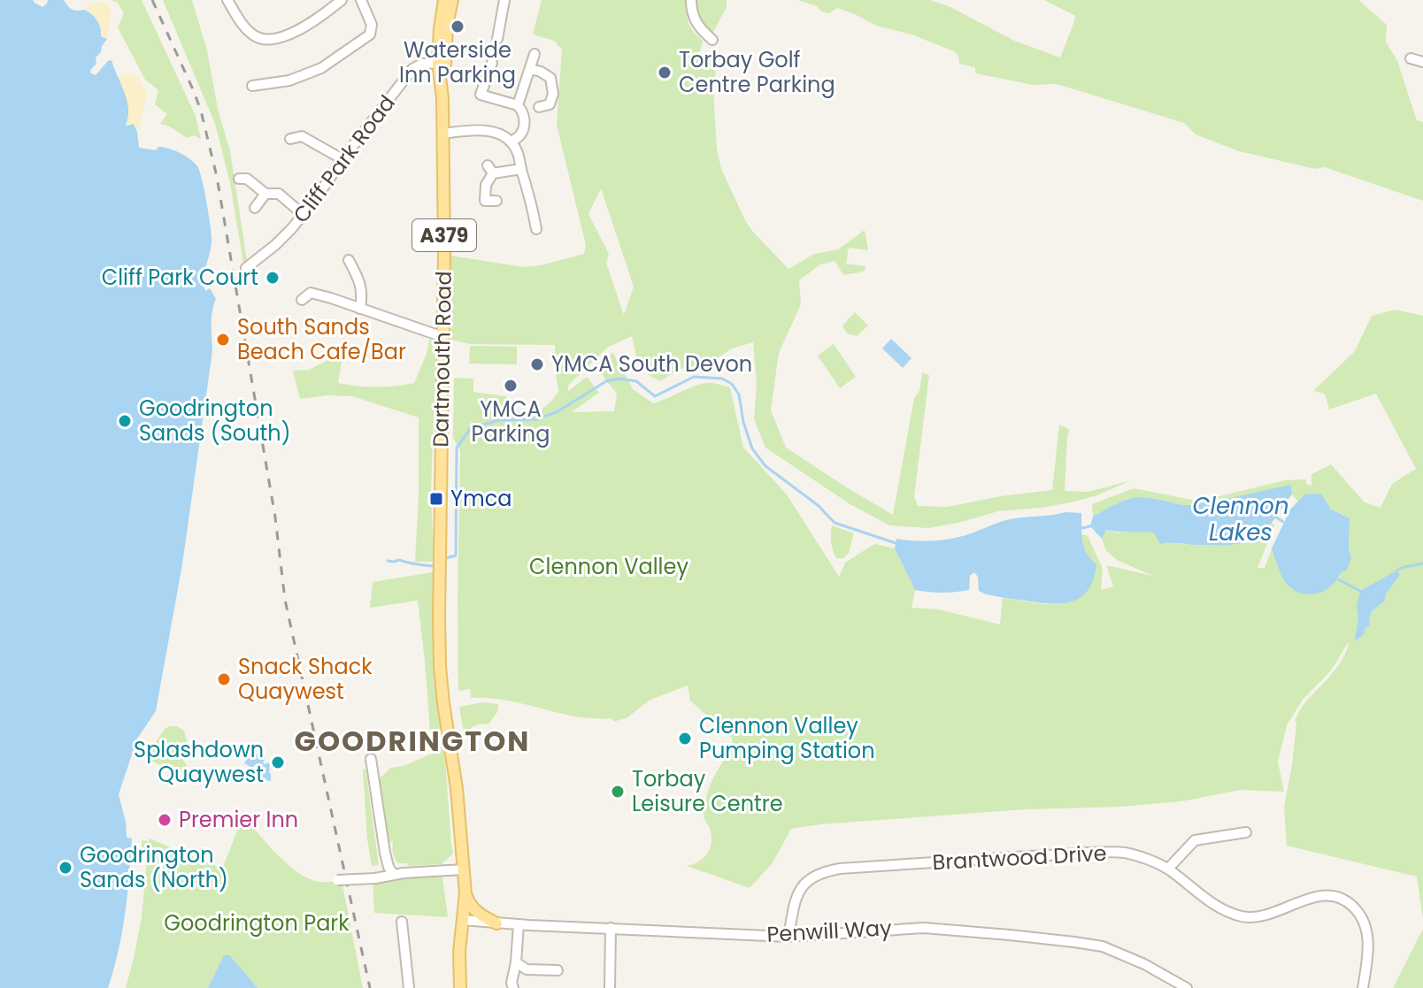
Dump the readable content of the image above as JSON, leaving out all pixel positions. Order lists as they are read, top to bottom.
{
  "streets": {
    "main road": ["A379", "Dartmouth Road"],
    "street": ["Cliff Park Road", "Brantwood Drive", "Penwill Way"]
  },
  "crossings": [
    ["Cliff Park Road", "Dartmouth Road"],
    ["Dartmouth Road", "Penwill Way"],
    ["Brantwood Drive", "Penwill Way"]
  ],
  "districts": ["GOODRINGTON"],
  "water": ["Clennon Lakes"],
  "parks": ["Clennon Valley", "Goodrington Park"],
  "places": {
    "other": [
      "Waterside Inn Parking",
      "Torbay Golf Centre Parking",
      "Cliff Park Court",
      "South Sands Beach Cafe/Bar",
      "YMCA South Devon",
      "YMCA Parking",
      "Goodrington Sands (South)",
      "Snack Shack Quaywest",
      "Clennon Valley Pumping Station",
      "Splashdown Quaywest",
      "Torbay Leisure Centre",
      "Premier Inn",
      "Goodrington Sands (North)"
    ],
    "transit": ["Ymca"]
  }
}
